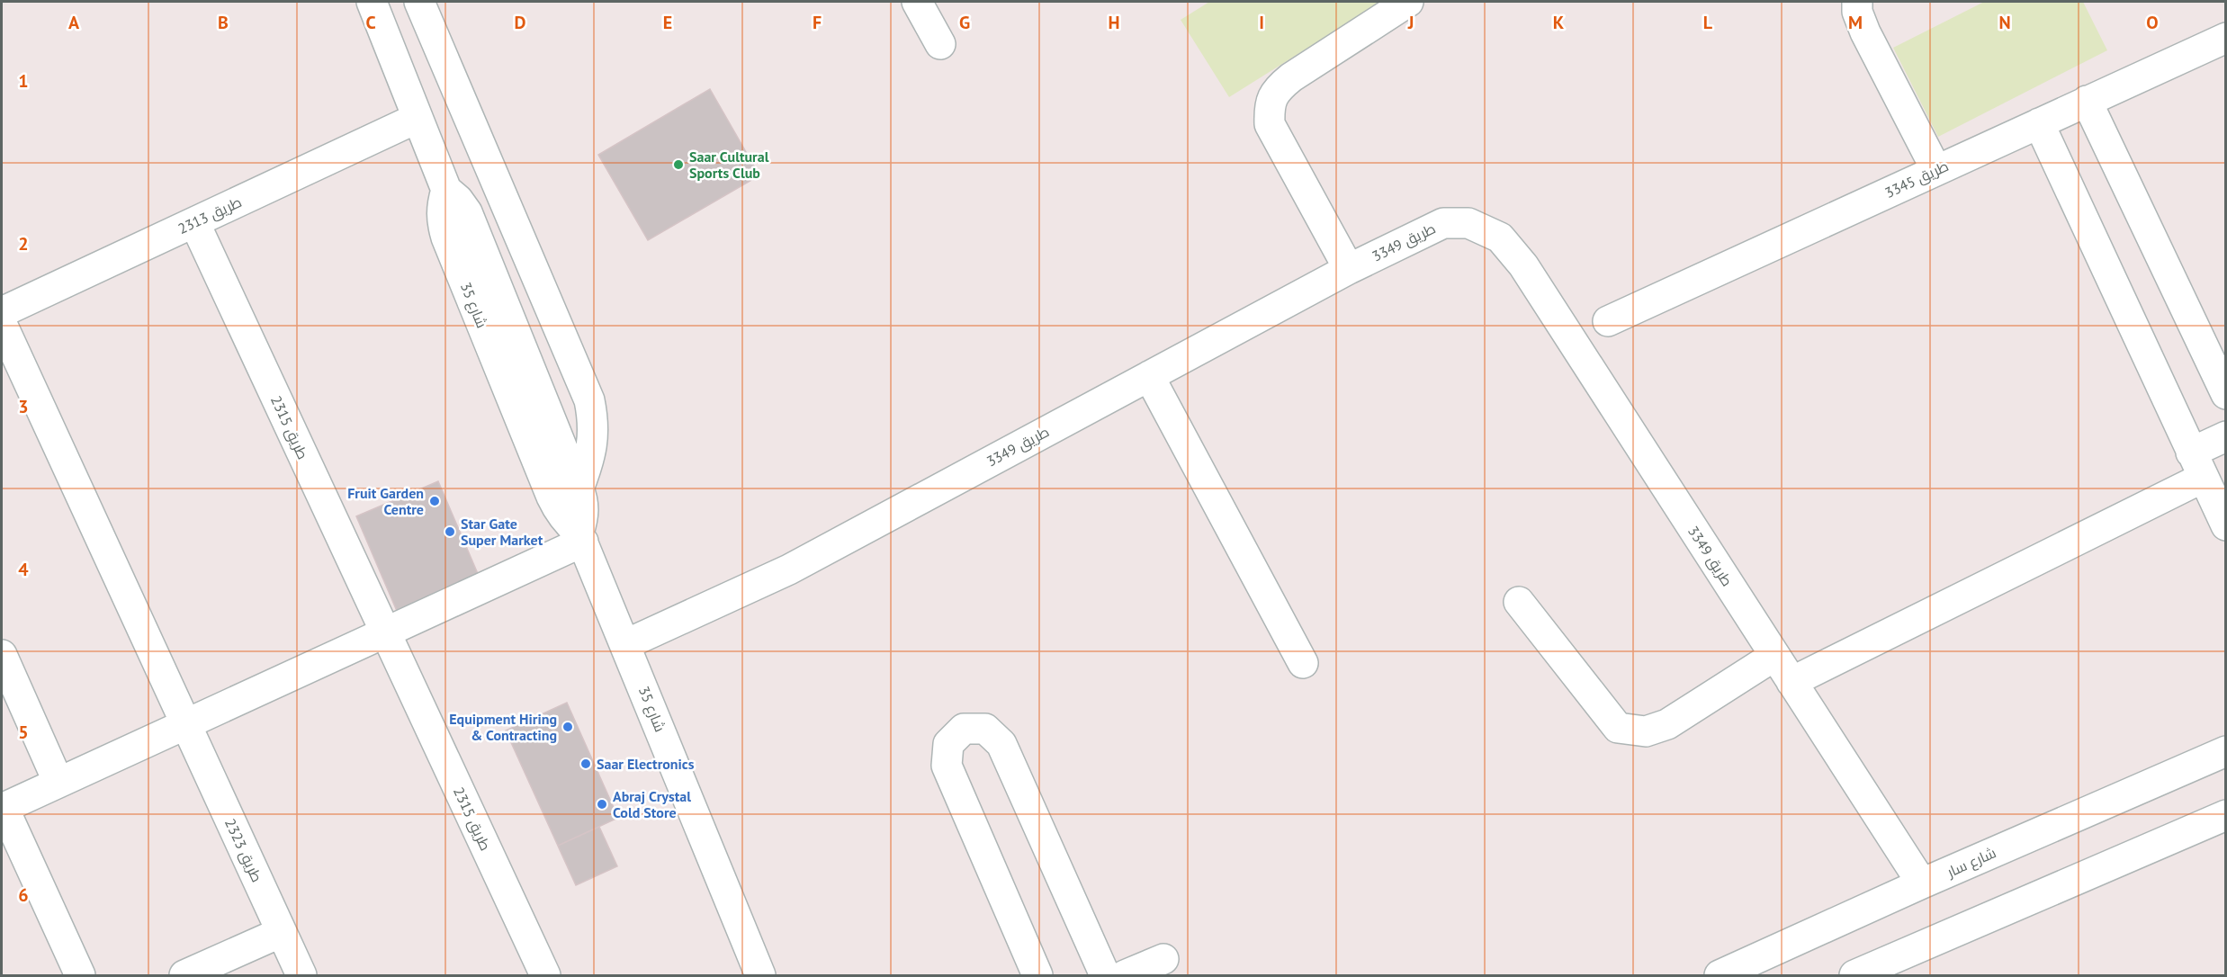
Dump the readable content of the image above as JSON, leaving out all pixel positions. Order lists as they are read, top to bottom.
{
  "streets": {
    "street": [
      "طريق 3345",
      "طريق 2313",
      "طريق 3349",
      "شارع 35",
      "طريق 2315",
      "طريق 2323",
      "شارع سار"
    ]
  },
  "crossings": [
    ["طريق 2313", "شارع 35"],
    ["طريق 2313", "طريق 2315"],
    ["طريق 3349", "شارع 35"],
    ["طريق 3349", "شارع سار"]
  ],
  "places": [
    "Saar Cultural Sports Club",
    "Fruit Garden Centre",
    "Star Gate Super Market",
    "Equipment Hiring & Contracting",
    "Saar Electronics",
    "Abraj Crystal Cold Store"
  ],
  "grid": {
    "columns": [
      "A",
      "B",
      "C",
      "D",
      "E",
      "F",
      "G",
      "H",
      "I",
      "J",
      "K",
      "L",
      "M",
      "N",
      "O"
    ],
    "rows": [
      "1",
      "2",
      "3",
      "4",
      "5",
      "6"
    ]
  }
}
